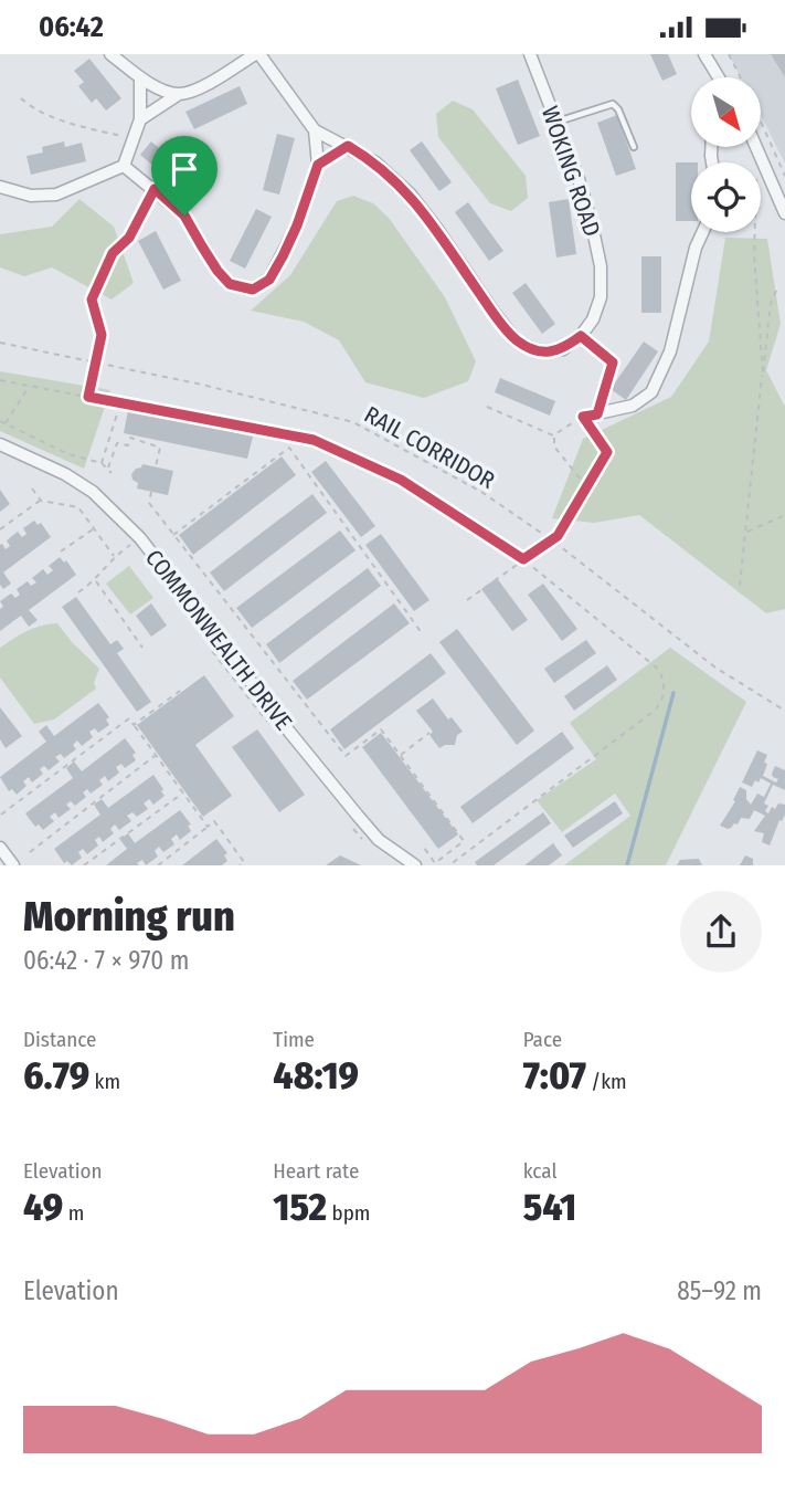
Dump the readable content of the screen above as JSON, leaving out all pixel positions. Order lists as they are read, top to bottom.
{
  "streets": {
    "street": ["WOKING ROAD", "COMMONWEALTH DRIVE"],
    "path": ["RAIL CORRIDOR"]
  },
  "north": "bottom right",
  "page": {
    "status": "06:42",
    "heading": ["Morning run", "06:42 · 7 × 970 m"],
    "stats": [
      ["Distance", "6.79 km"],
      ["Time", "48:19"],
      ["Pace", "7:07 /km"],
      ["Elevation", "49 m"],
      ["Heart rate", "152 bpm"],
      ["kcal", "541"]
    ],
    "chart": ["Elevation", "85–92 m"]
  }
}
